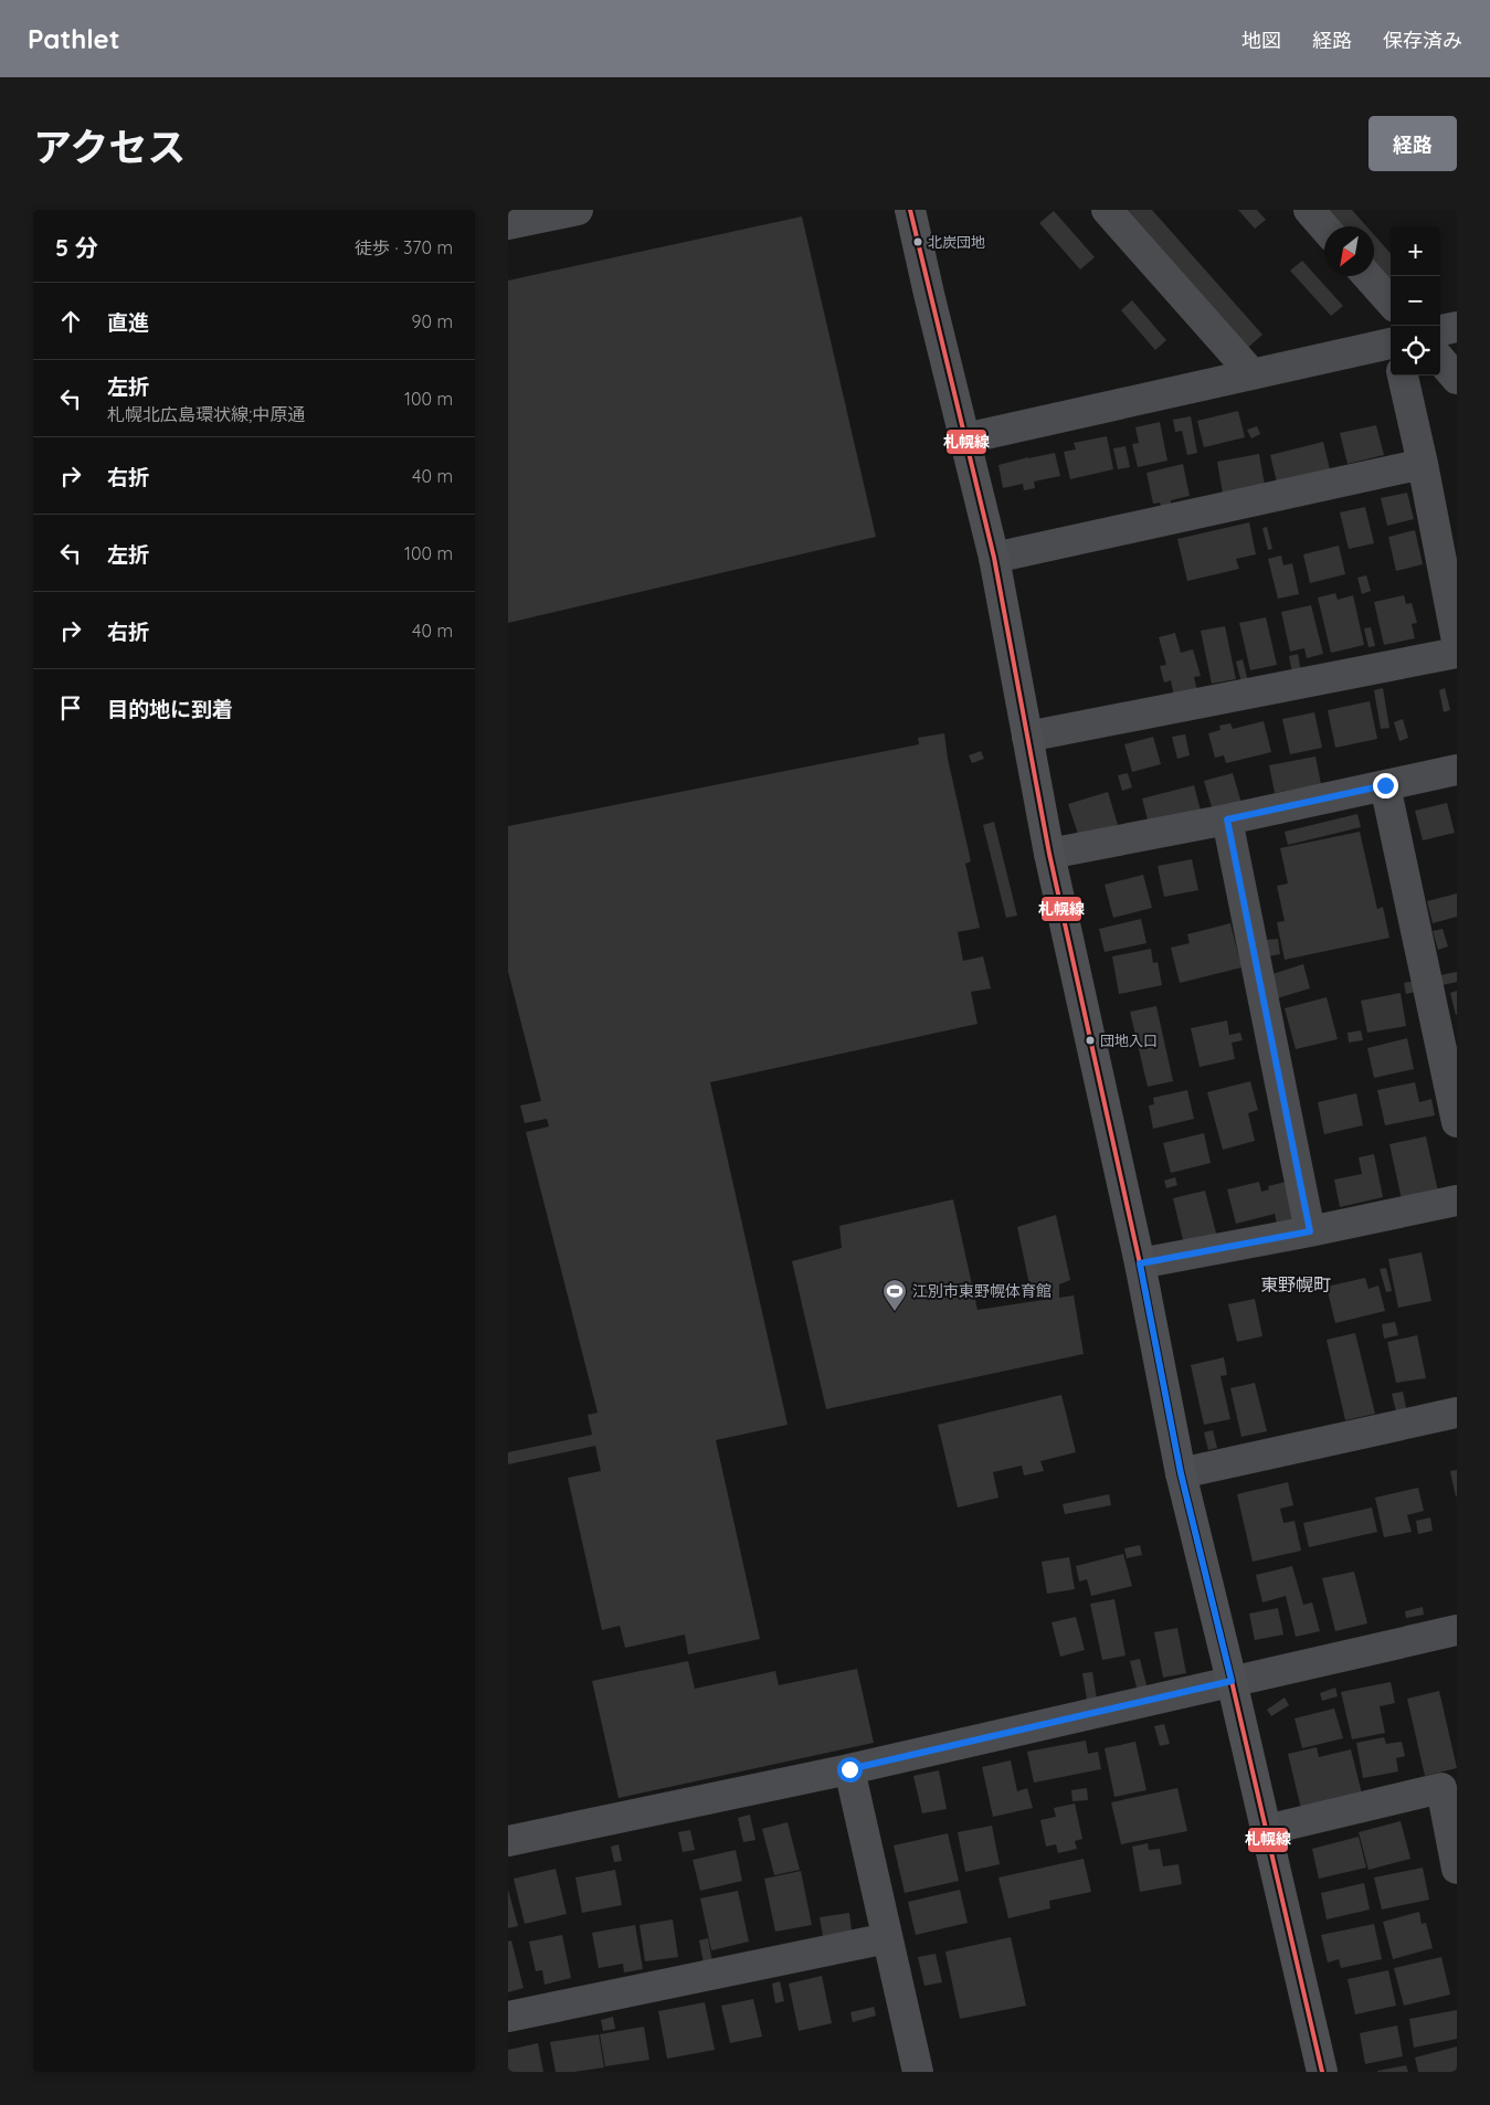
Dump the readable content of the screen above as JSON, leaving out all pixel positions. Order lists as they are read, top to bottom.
{
  "districts": ["東野幌町"],
  "places": {
    "other": ["北炭団地", "団地入口"],
    "sports": ["江別市東野幌体育館"]
  },
  "lines": ["transit line 札幌線"],
  "north": "bottom left",
  "page": {
    "header": "Pathlet",
    "nav": ["地図", "経路", "保存済み"],
    "title": "アクセス",
    "buttons": "経路",
    "heading": ["5 分", "徒歩 · 370 m"],
    "map_buttons": ["+", "−"],
    "list": [
      ["直進", "90 m"],
      ["左折", "札幌北広島環状線;中原通", "100 m"],
      ["右折", "40 m"],
      ["左折", "100 m"],
      ["右折", "40 m"],
      "目的地に到着"
    ]
  }
}
